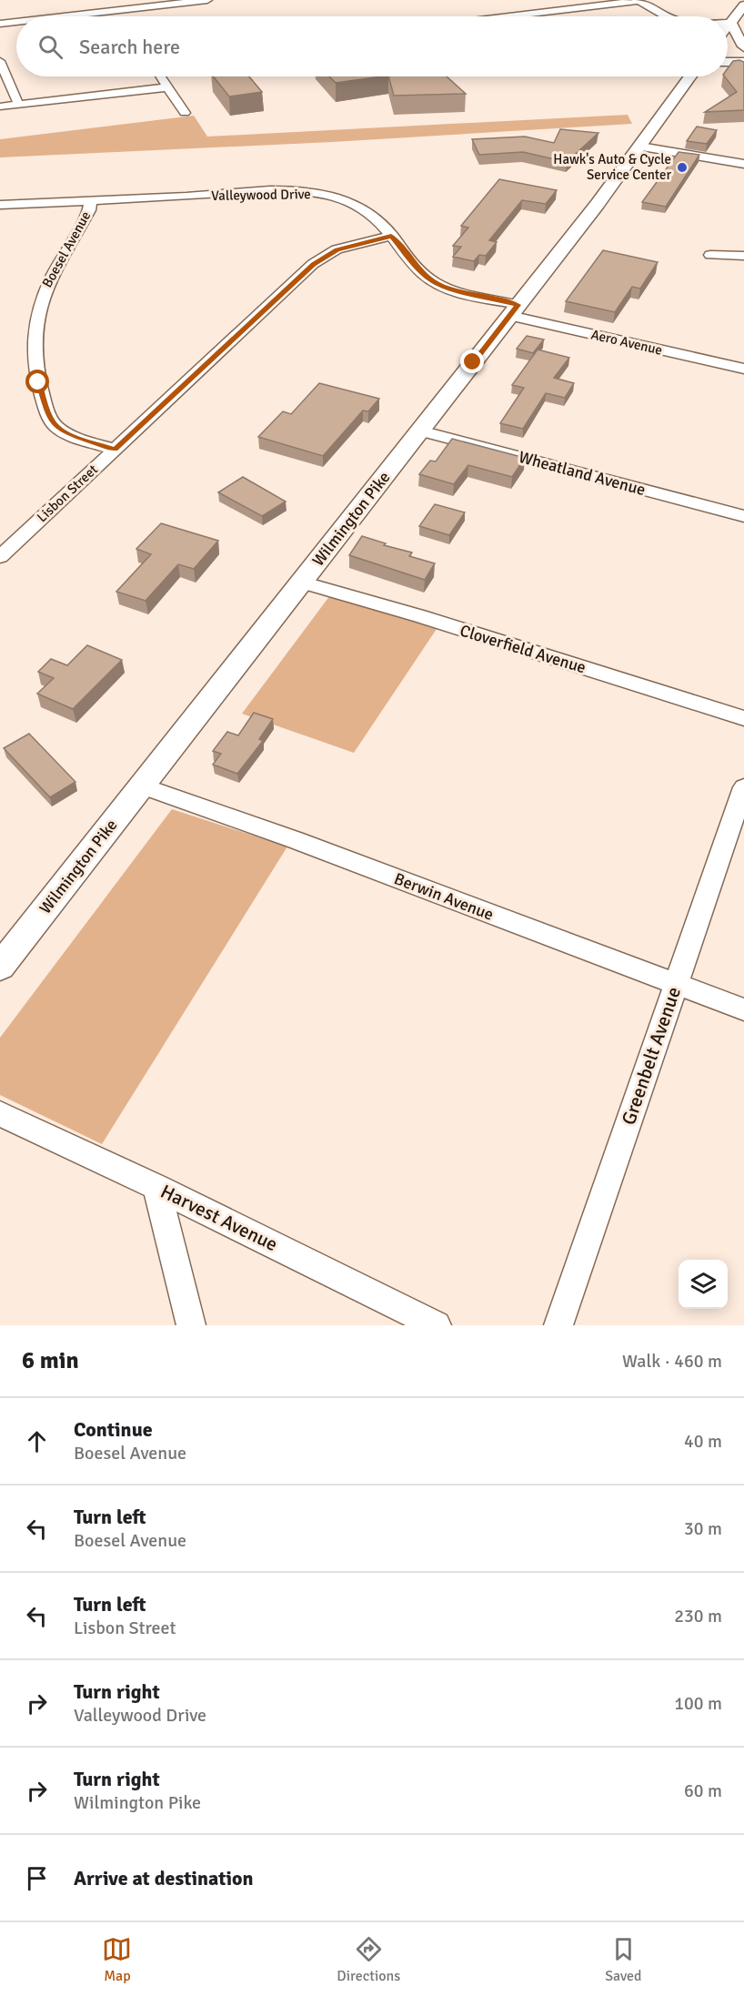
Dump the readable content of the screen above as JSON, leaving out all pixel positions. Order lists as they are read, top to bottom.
{
  "streets": {
    "main road": ["Wilmington Pike"],
    "street": [
      "Valleywood Drive",
      "Boesel Avenue",
      "Aero Avenue",
      "Wheatland Avenue",
      "Lisbon Street",
      "Cloverfield Avenue",
      "Berwin Avenue",
      "Greenbelt Avenue",
      "Harvest Avenue"
    ]
  },
  "crossings": [
    ["Valleywood Drive", "Boesel Avenue"],
    ["Valleywood Drive", "Aero Avenue"],
    ["Valleywood Drive", "Lisbon Street"],
    ["Valleywood Drive", "Wilmington Pike"],
    ["Boesel Avenue", "Lisbon Street"],
    ["Aero Avenue", "Wilmington Pike"],
    ["Wheatland Avenue", "Wilmington Pike"],
    ["Wilmington Pike", "Cloverfield Avenue"],
    ["Wilmington Pike", "Berwin Avenue"],
    ["Berwin Avenue", "Greenbelt Avenue"]
  ],
  "places": ["Hawk's Auto & Cycle Service Center"],
  "page": {
    "search": "Search here",
    "heading": ["6 min", "Walk · 460 m"],
    "list": [
      ["Continue", "Boesel Avenue", "40 m"],
      ["Turn left", "Boesel Avenue", "30 m"],
      ["Turn left", "Lisbon Street", "230 m"],
      ["Turn right", "Valleywood Drive", "100 m"],
      ["Turn right", "Wilmington Pike", "60 m"],
      "Arrive at destination"
    ],
    "nav": ["Map", "Directions", "Saved"]
  }
}
